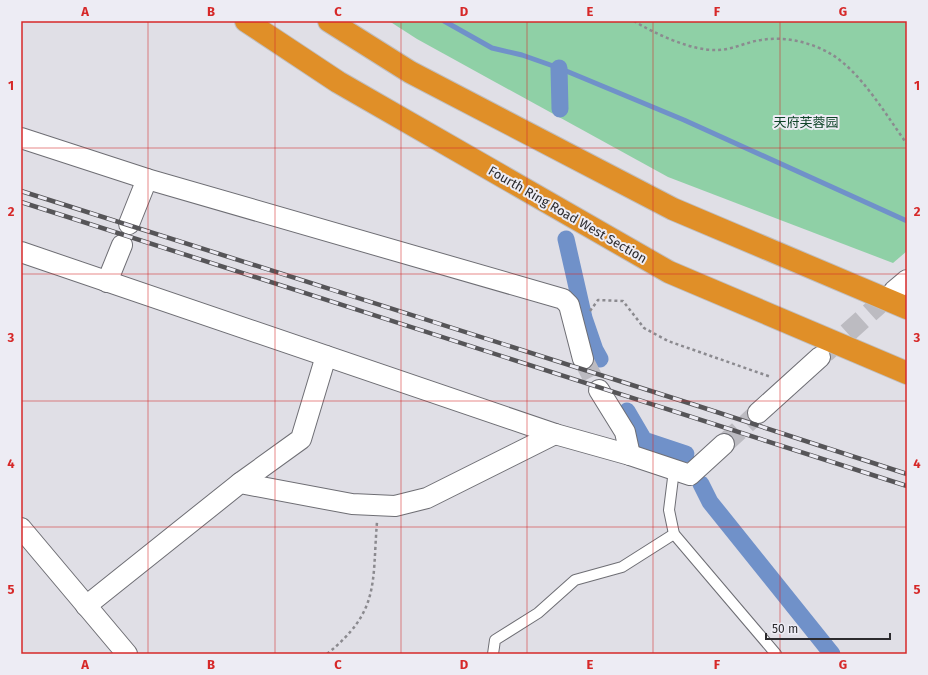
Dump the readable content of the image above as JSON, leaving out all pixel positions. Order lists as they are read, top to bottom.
{
  "streets": {
    "highway": ["Fourth Ring Road West Section"]
  },
  "parks": ["天府芙蓉园"],
  "scale_bar": "50 m",
  "grid": {
    "columns": [
      "A",
      "B",
      "C",
      "D",
      "E",
      "F",
      "G"
    ],
    "rows": [
      "1",
      "2",
      "3",
      "4",
      "5"
    ]
  }
}
